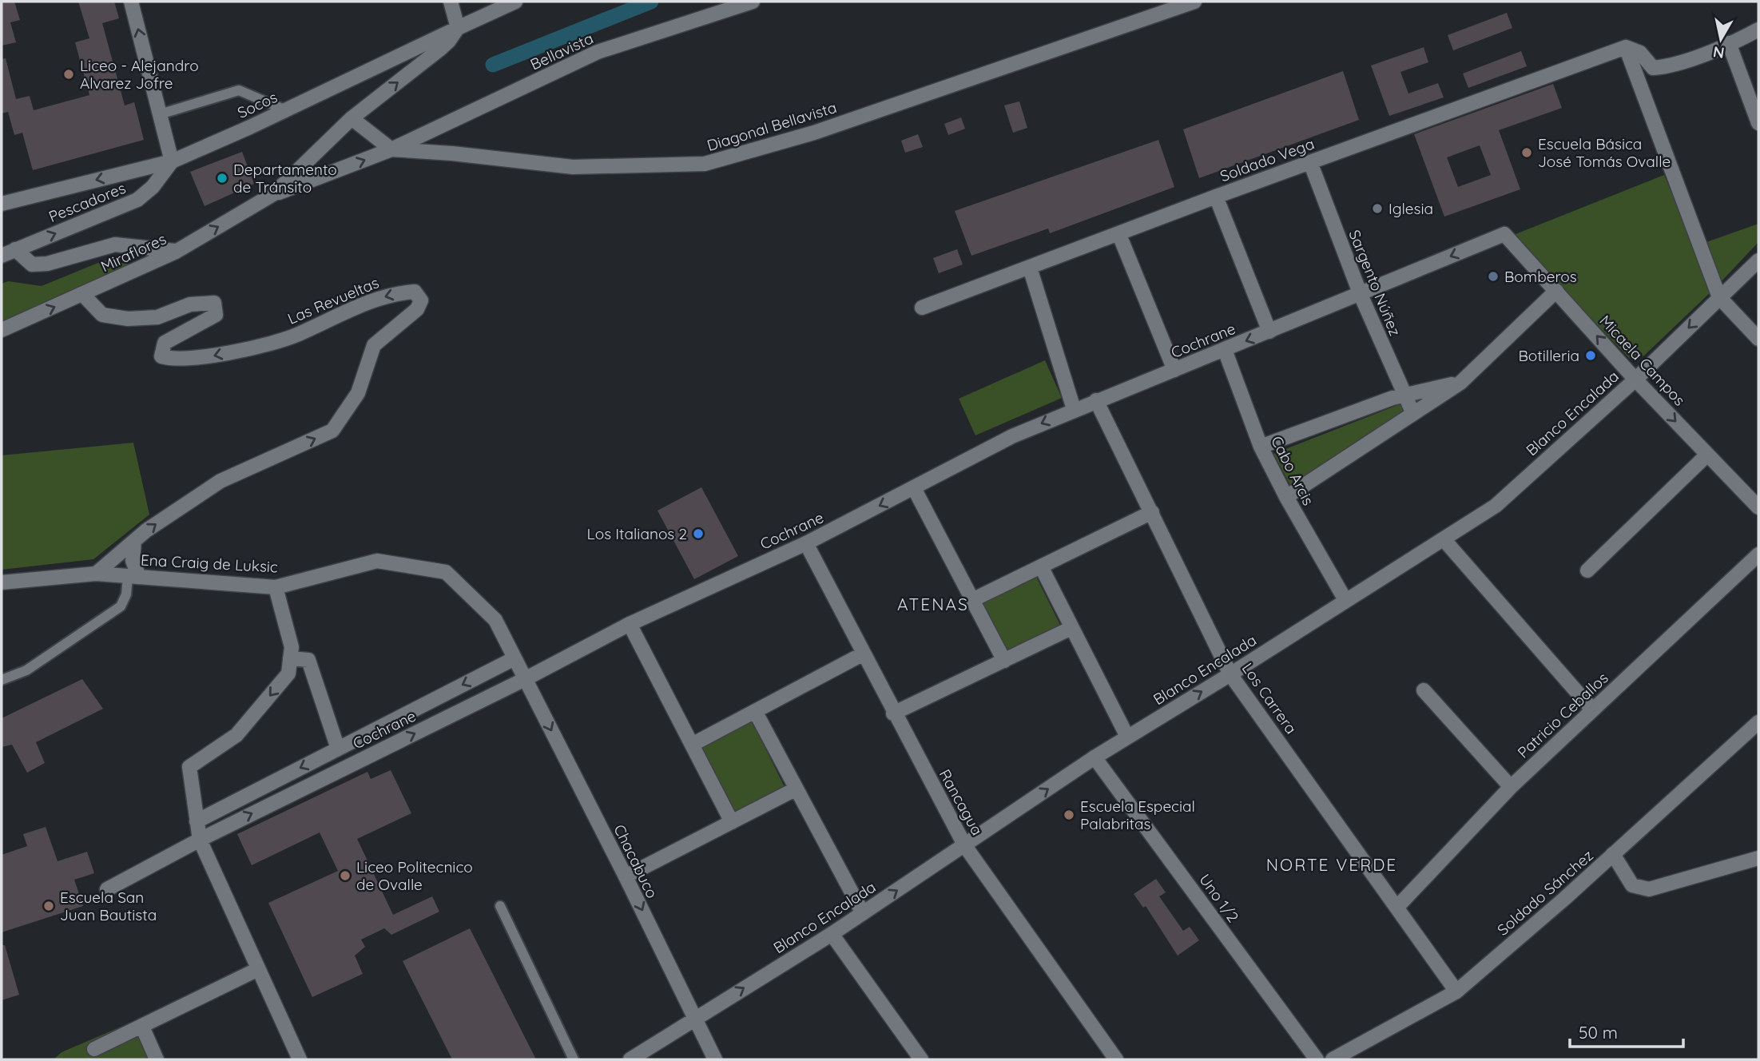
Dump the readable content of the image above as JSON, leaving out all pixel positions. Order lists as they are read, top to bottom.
{
  "streets": {
    "street": [
      "Bellavista",
      "Socos",
      "Diagonal Bellavista",
      "Soldado Vega",
      "Pescadores",
      "Miraflores",
      "Sargento Núñez",
      "Las Revueltas",
      "Cochrane",
      "Micaela Campos",
      "Blanco Encalada",
      "Cabo Arcis",
      "Ena Craig de Luksic",
      "Los Carrera",
      "Patricio Ceballos",
      "Rancagua",
      "Chacabuco",
      "Soldado Sánchez",
      "Uno 1/2"
    ]
  },
  "crossings": [
    ["Bellavista", "Diagonal Bellavista"],
    ["Bellavista", "Miraflores"],
    ["Socos", "Pescadores"],
    ["Socos", "Miraflores"],
    ["Diagonal Bellavista", "Miraflores"],
    ["Soldado Vega", "Sargento Núñez"],
    ["Miraflores", "Las Revueltas"],
    ["Sargento Núñez", "Cochrane"],
    ["Las Revueltas", "Ena Craig de Luksic"],
    ["Cochrane", "Micaela Campos"],
    ["Cochrane", "Cabo Arcis"],
    ["Cochrane", "Ena Craig de Luksic"],
    ["Cochrane", "Los Carrera"],
    ["Cochrane", "Rancagua"],
    ["Cochrane", "Chacabuco"],
    ["Micaela Campos", "Blanco Encalada"],
    ["Blanco Encalada", "Cabo Arcis"],
    ["Blanco Encalada", "Los Carrera"],
    ["Blanco Encalada", "Rancagua"],
    ["Blanco Encalada", "Chacabuco"],
    ["Blanco Encalada", "Uno 1/2"],
    ["Ena Craig de Luksic", "Chacabuco"],
    ["Los Carrera", "Patricio Ceballos"],
    ["Los Carrera", "Soldado Sánchez"]
  ],
  "one_way": ["Pescadores", "Miraflores"],
  "districts": ["ATENAS", "NORTE VERDE"],
  "places": [
    "Liceo - Alejandro Alvarez Jofre",
    "Escuela Básica José Tomás Ovalle",
    "Departamento de Tránsito",
    "Iglesia",
    "Bomberos",
    "Botilleria",
    "Los Italianos 2",
    "Escuela Especial Palabritas",
    "Liceo Politecnico de Ovalle",
    "Escuela San Juan Bautista"
  ],
  "scale_bar": "50 m",
  "north": "bottom"
}
